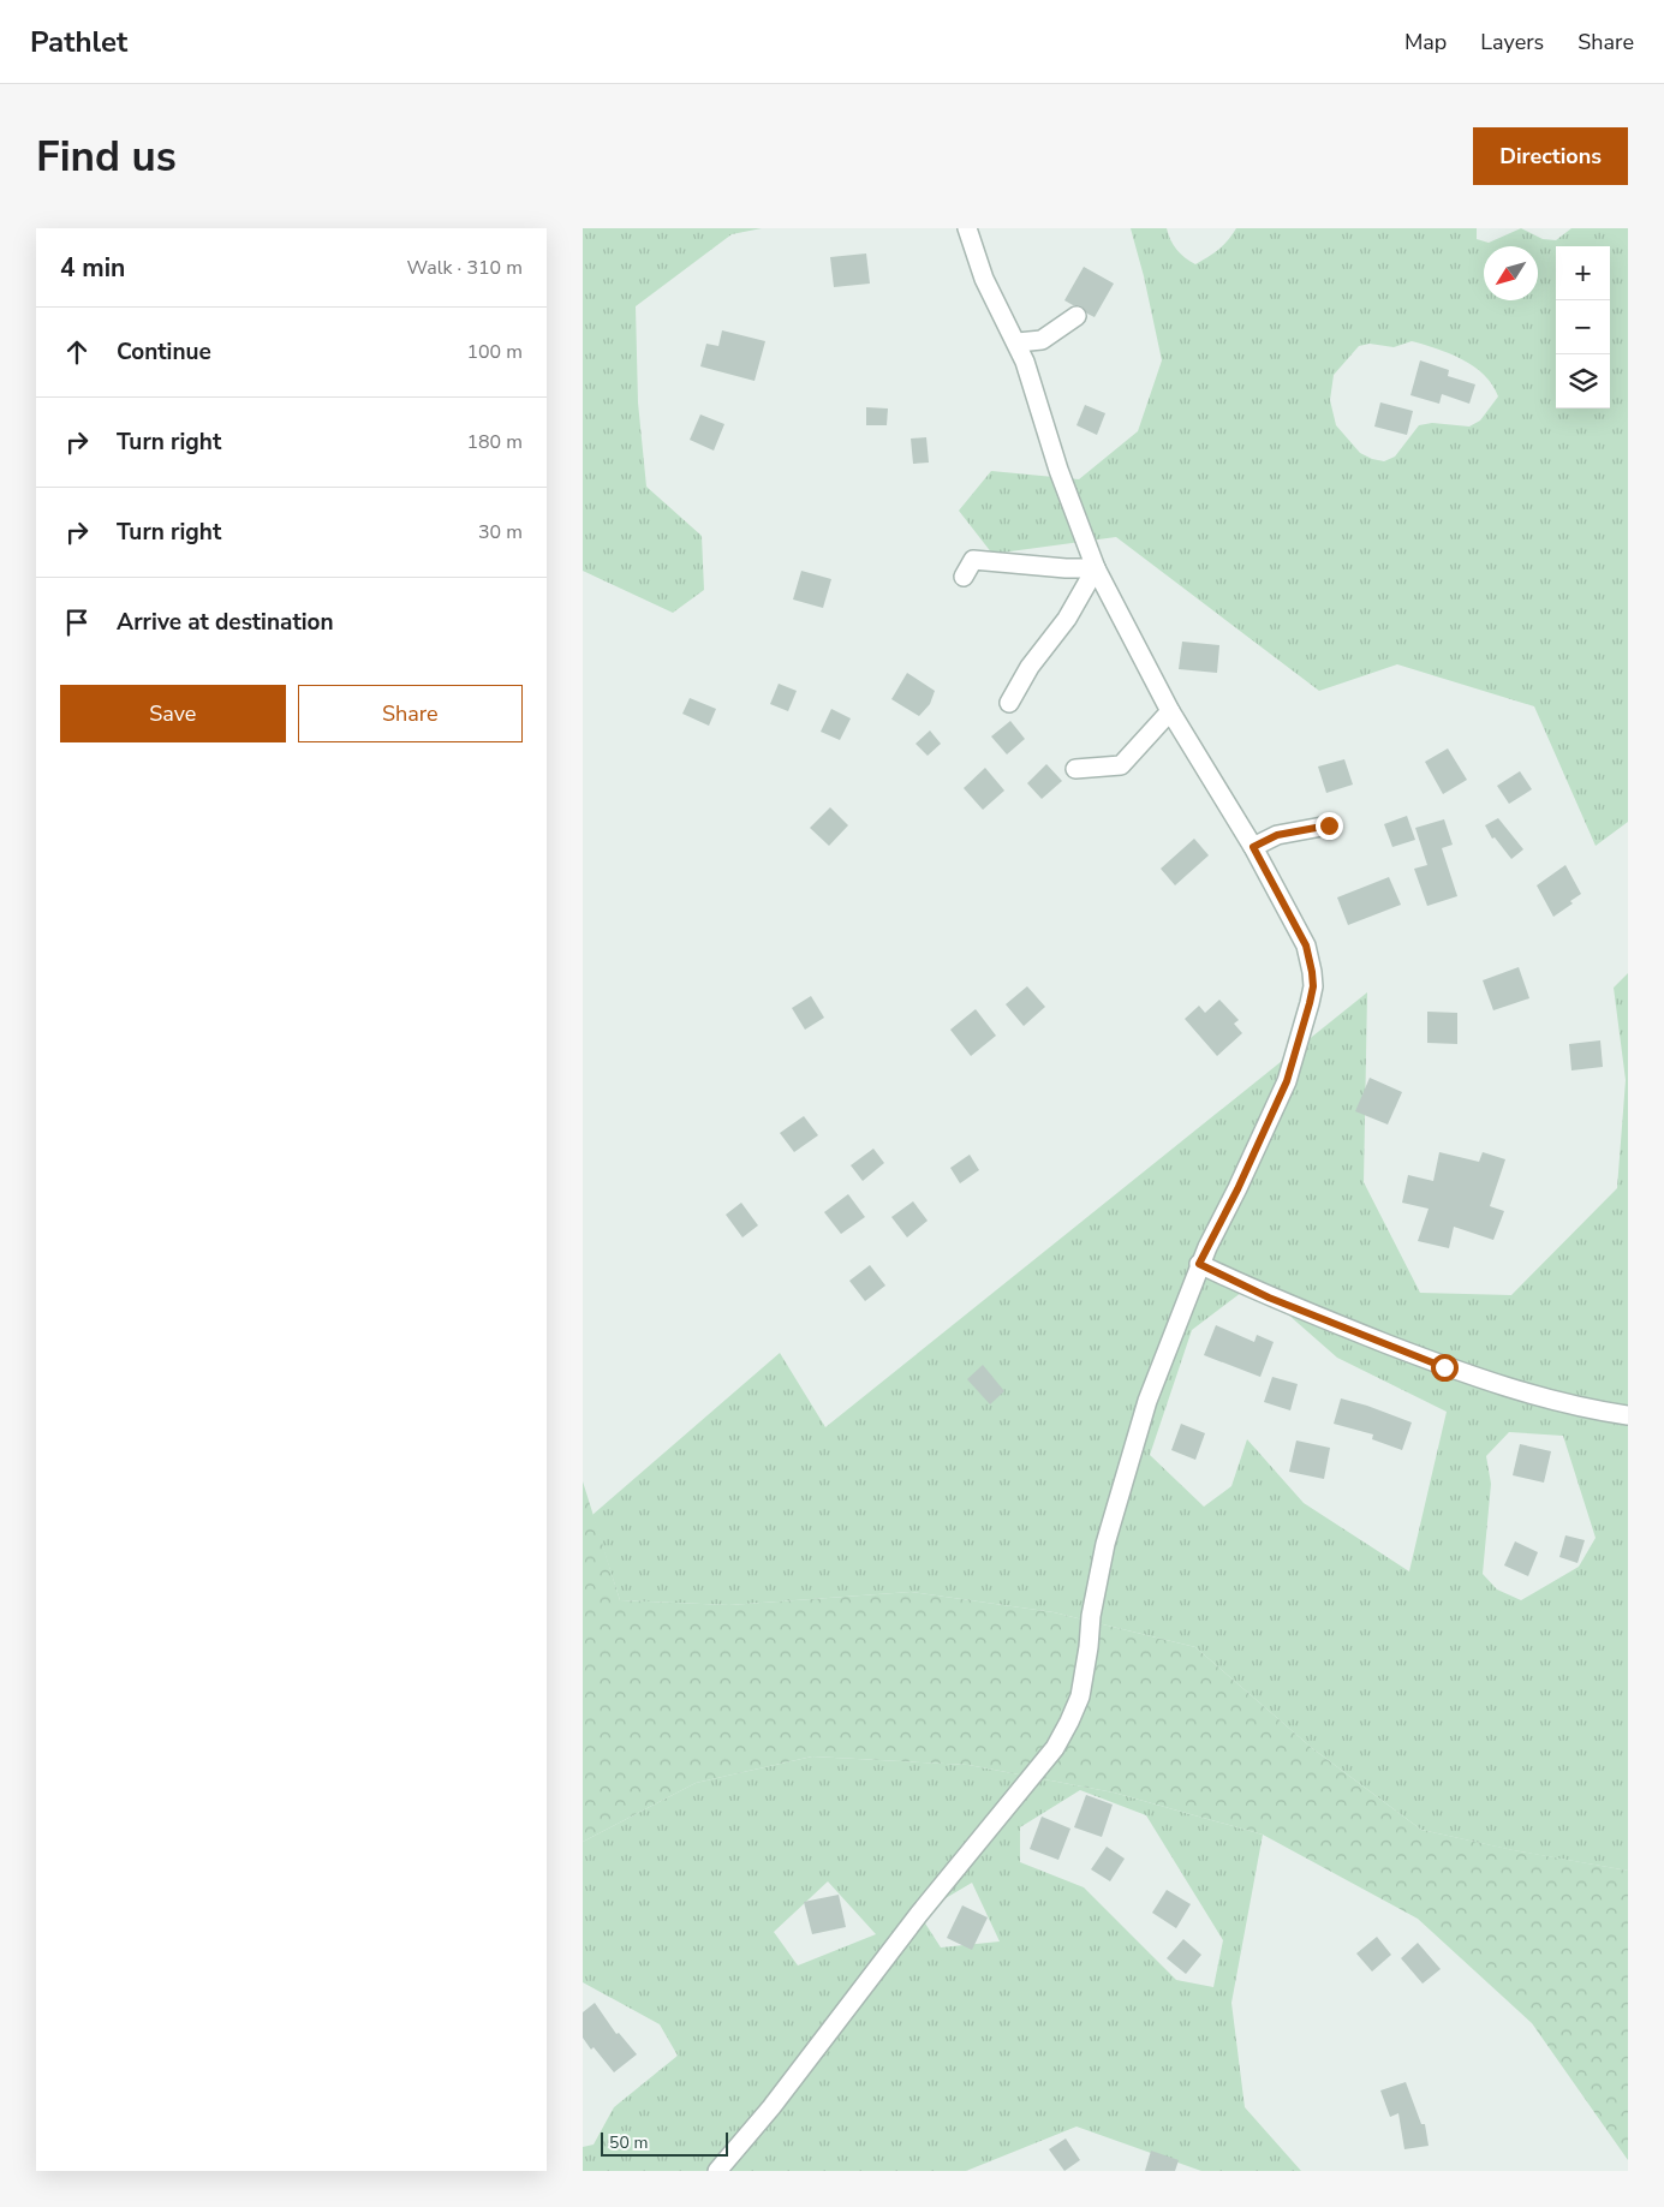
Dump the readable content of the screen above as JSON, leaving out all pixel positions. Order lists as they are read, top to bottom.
{
  "scale_bar": "50 m",
  "north": "bottom left",
  "page": {
    "header": "Pathlet",
    "nav": ["Map", "Layers", "Share"],
    "buttons": [
      "Directions",
      ["Save", "Share"]
    ],
    "title": "Find us",
    "heading": ["4 min", "Walk · 310 m"],
    "map_buttons": ["+", "−"],
    "list": [
      ["Continue", "100 m"],
      ["Turn right", "180 m"],
      ["Turn right", "30 m"],
      "Arrive at destination"
    ],
    "scale": "50 m"
  }
}
